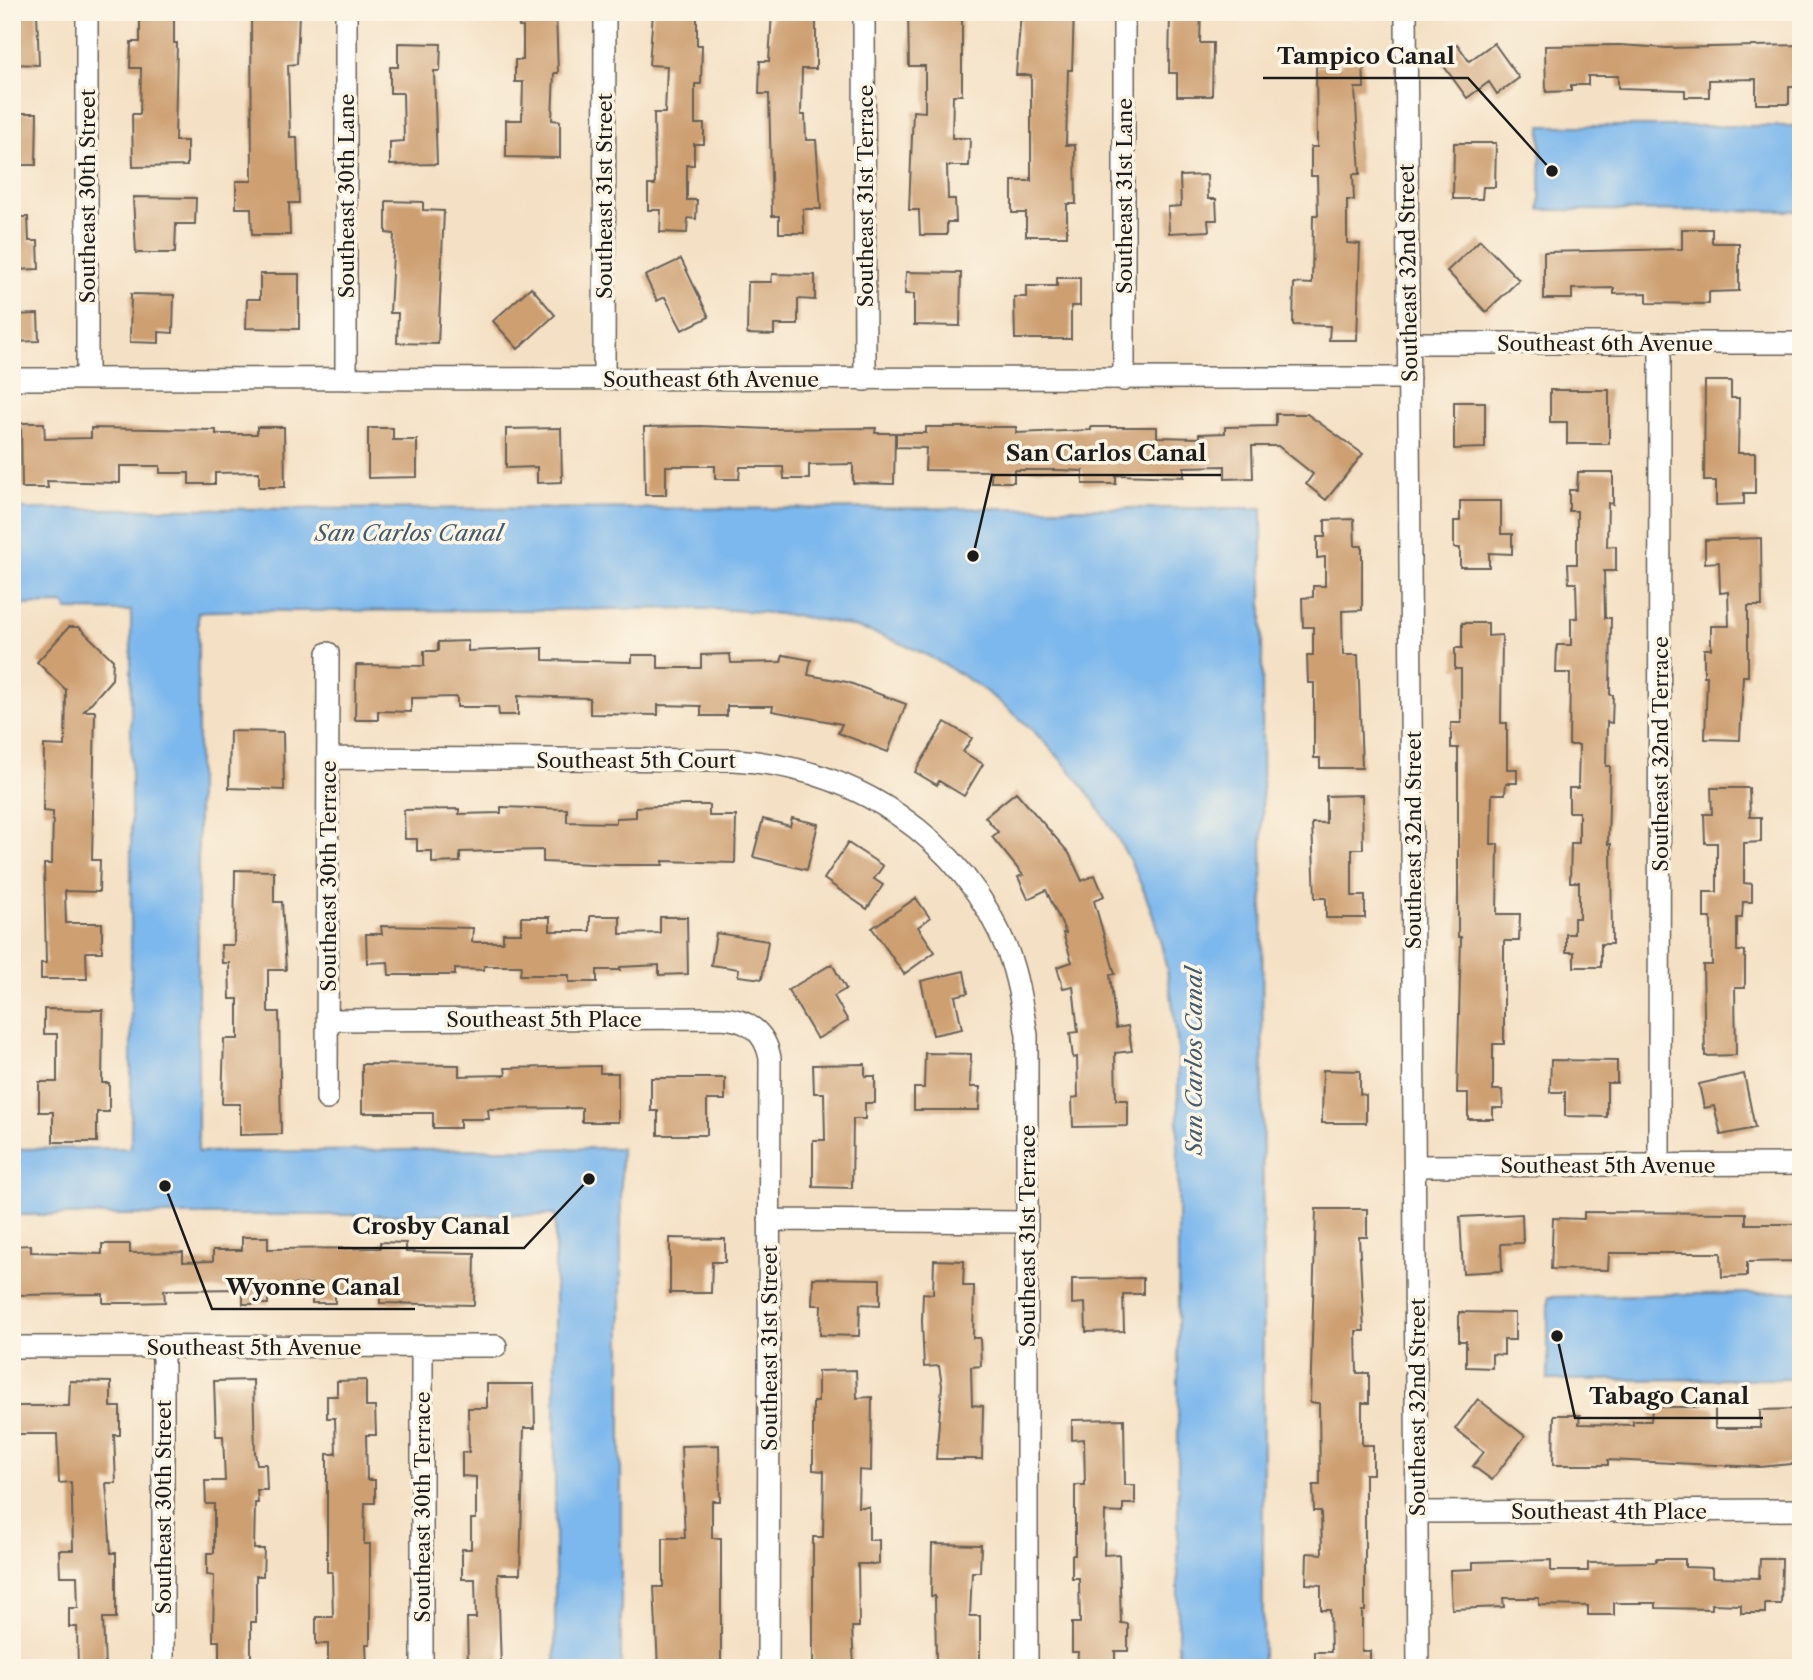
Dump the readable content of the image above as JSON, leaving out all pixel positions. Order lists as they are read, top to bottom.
{
  "streets": {
    "street": [
      "Southeast 30th Street",
      "Southeast 30th Lane",
      "Southeast 31st Street",
      "Southeast 31st Terrace",
      "Southeast 31st Lane",
      "Southeast 32nd Street",
      "Southeast 6th Avenue",
      "Southeast 32nd Terrace",
      "Southeast 5th Court",
      "Southeast 30th Terrace",
      "Southeast 5th Place",
      "Southeast 5th Avenue",
      "Southeast 4th Place"
    ]
  },
  "crossings": [
    ["Southeast 30th Street", "Southeast 6th Avenue"],
    ["Southeast 30th Street", "Southeast 5th Avenue"],
    ["Southeast 30th Lane", "Southeast 6th Avenue"],
    ["Southeast 31st Street", "Southeast 6th Avenue"],
    ["Southeast 31st Street", "Southeast 5th Place"],
    ["Southeast 31st Terrace", "Southeast 6th Avenue"],
    ["Southeast 31st Terrace", "Southeast 5th Court"],
    ["Southeast 31st Lane", "Southeast 6th Avenue"],
    ["Southeast 32nd Street", "Southeast 6th Avenue"],
    ["Southeast 32nd Street", "Southeast 5th Avenue"],
    ["Southeast 32nd Street", "Southeast 4th Place"],
    ["Southeast 6th Avenue", "Southeast 32nd Terrace"],
    ["Southeast 32nd Terrace", "Southeast 5th Avenue"],
    ["Southeast 5th Court", "Southeast 30th Terrace"],
    ["Southeast 30th Terrace", "Southeast 5th Place"],
    ["Southeast 30th Terrace", "Southeast 5th Avenue"]
  ],
  "water": ["San Carlos Canal"],
  "places": [
    "Tampico Canal",
    "San Carlos Canal",
    "Crosby Canal",
    "Wyonne Canal",
    "Tabago Canal"
  ]
}
